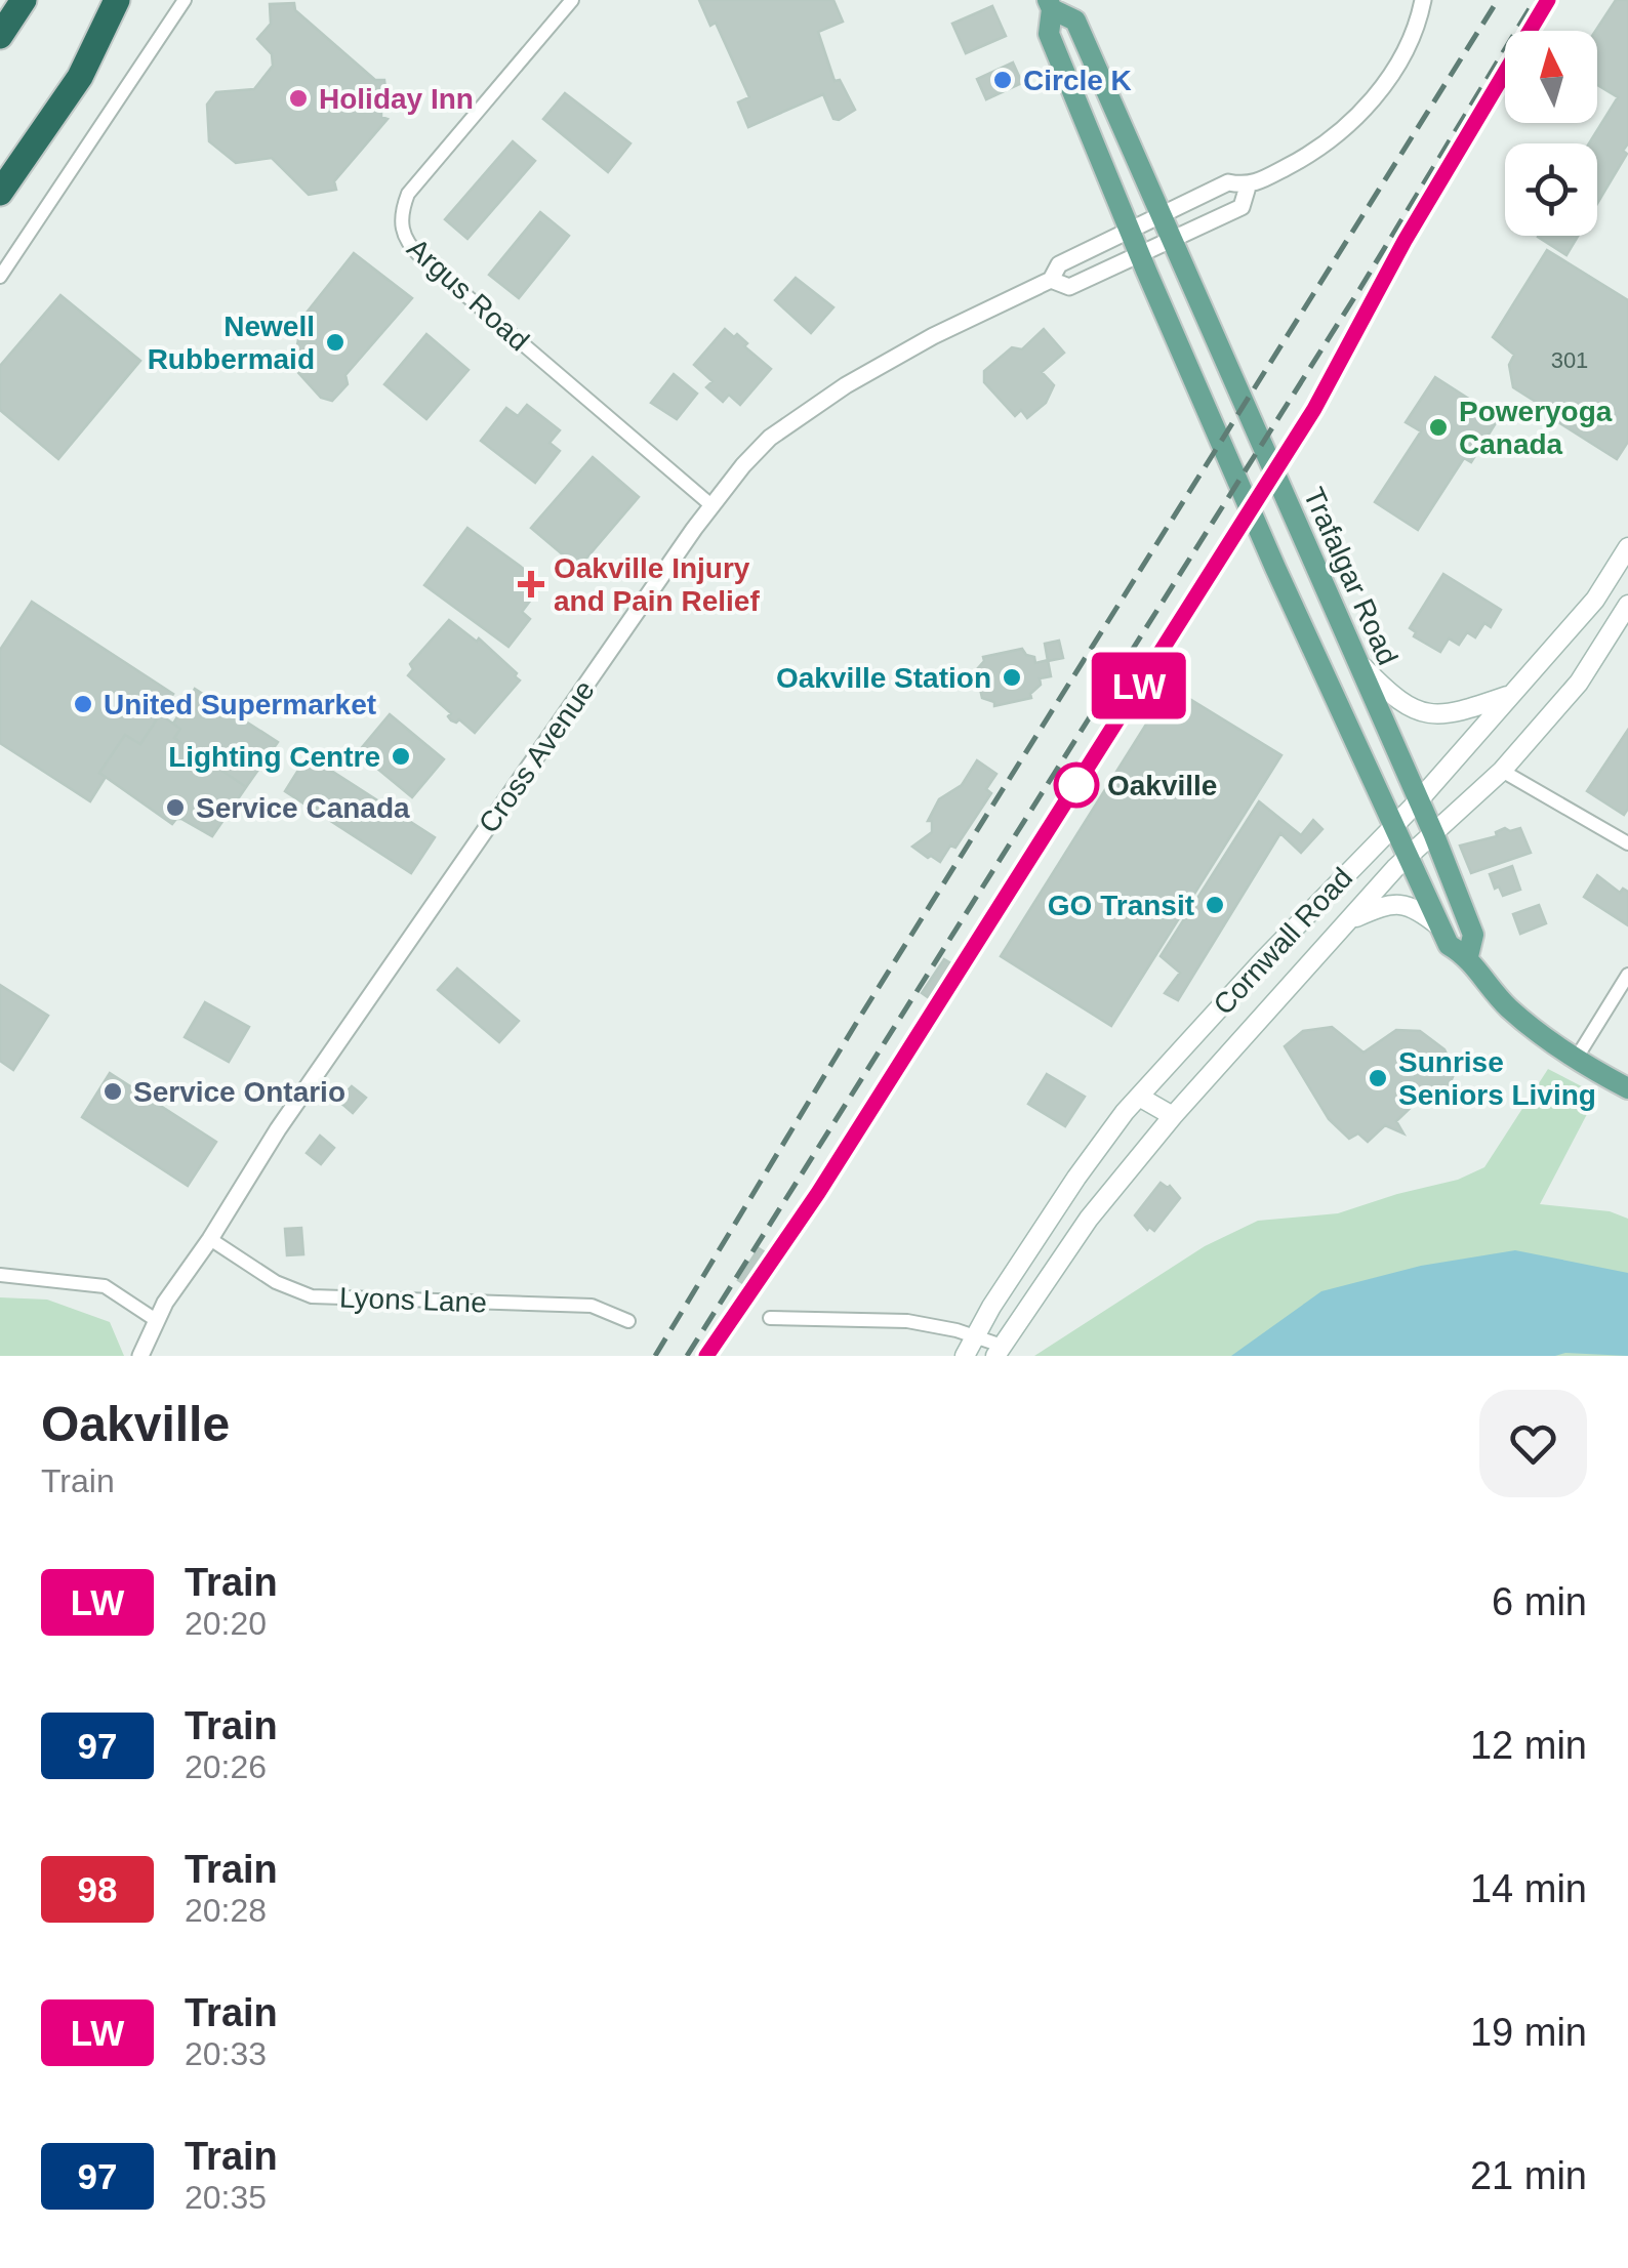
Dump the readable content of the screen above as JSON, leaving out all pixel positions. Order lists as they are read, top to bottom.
{
  "streets": {
    "main road": ["Trafalgar Road", "Cornwall Road"],
    "street": ["Argus Road", "Cross Avenue", "Lyons Lane"]
  },
  "crossings": [
    ["Argus Road", "Cross Avenue"],
    ["Trafalgar Road", "Cross Avenue"],
    ["Trafalgar Road", "Cornwall Road"],
    ["Cross Avenue", "Lyons Lane"]
  ],
  "places": {
    "other": [
      "Circle K",
      "Holiday Inn",
      "Newell Rubbermaid",
      "Poweryoga Canada",
      "Oakville Station",
      "United Supermarket",
      "Lighting Centre",
      "Oakville",
      "Service Canada",
      "GO Transit",
      "Sunrise Seniors Living",
      "Service Ontario"
    ],
    "health": ["Oakville Injury and Pain Relief"]
  },
  "house_numbers": ["301"],
  "north": "top",
  "page": {
    "on_map": "LW",
    "heading": ["Oakville", "Train"],
    "list": [
      {
        "mark": "LW",
        "name": "Train",
        "note": "20:20",
        "value": "6 min"
      },
      {
        "mark": "97",
        "name": "Train",
        "note": "20:26",
        "value": "12 min"
      },
      {
        "mark": "98",
        "name": "Train",
        "note": "20:28",
        "value": "14 min"
      },
      {
        "mark": "LW",
        "name": "Train",
        "note": "20:33",
        "value": "19 min"
      },
      {
        "mark": "97",
        "name": "Train",
        "note": "20:35",
        "value": "21 min"
      }
    ]
  }
}
